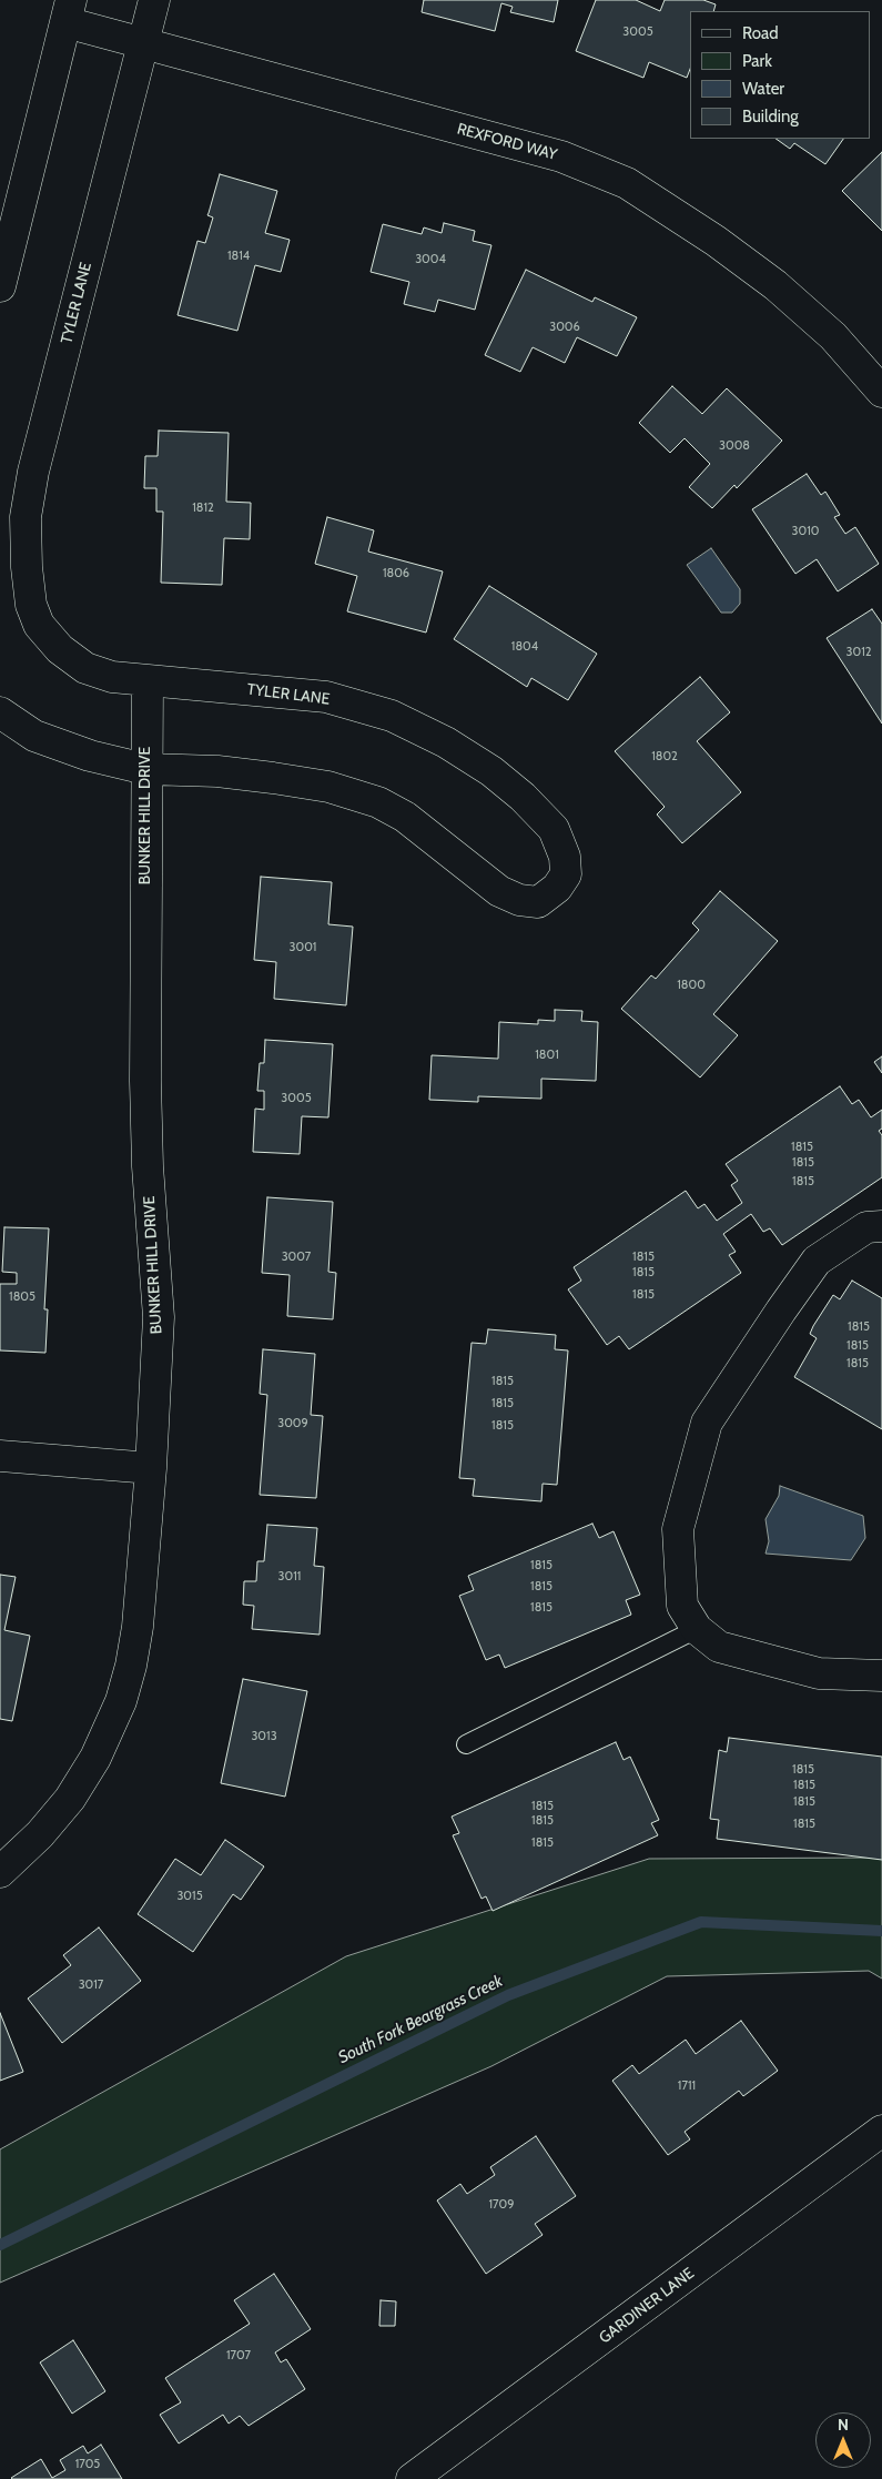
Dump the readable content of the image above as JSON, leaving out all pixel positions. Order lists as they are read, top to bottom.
{
  "streets": {
    "street": [
      "REXFORD WAY",
      "TYLER LANE",
      "BUNKER HILL DRIVE",
      "GARDINER LANE"
    ]
  },
  "crossings": [
    ["REXFORD WAY", "TYLER LANE"],
    ["TYLER LANE", "BUNKER HILL DRIVE"]
  ],
  "water": ["South Fork Beargrass Creek"],
  "house_numbers": [
    "3005",
    "1814",
    "3004",
    "3006",
    "3008",
    "1812",
    "3010",
    "1806",
    "1804",
    "3012",
    "1802",
    "3001",
    "1800",
    "1801",
    "3005",
    "1815",
    "1815",
    "1815",
    "3007",
    "1815",
    "1815",
    "1815",
    "1805",
    "1815",
    "1815",
    "1815",
    "1815",
    "1815",
    "3009",
    "1815",
    "1815",
    "3011",
    "1815",
    "1815",
    "3013",
    "1815",
    "1815",
    "1815",
    "1815",
    "1815",
    "1815",
    "1815",
    "3015",
    "3017",
    "1711",
    "1709",
    "1707",
    "1705"
  ],
  "legend": [
    "Road",
    "Park",
    "Water",
    "Building"
  ],
  "north": "top"
}
